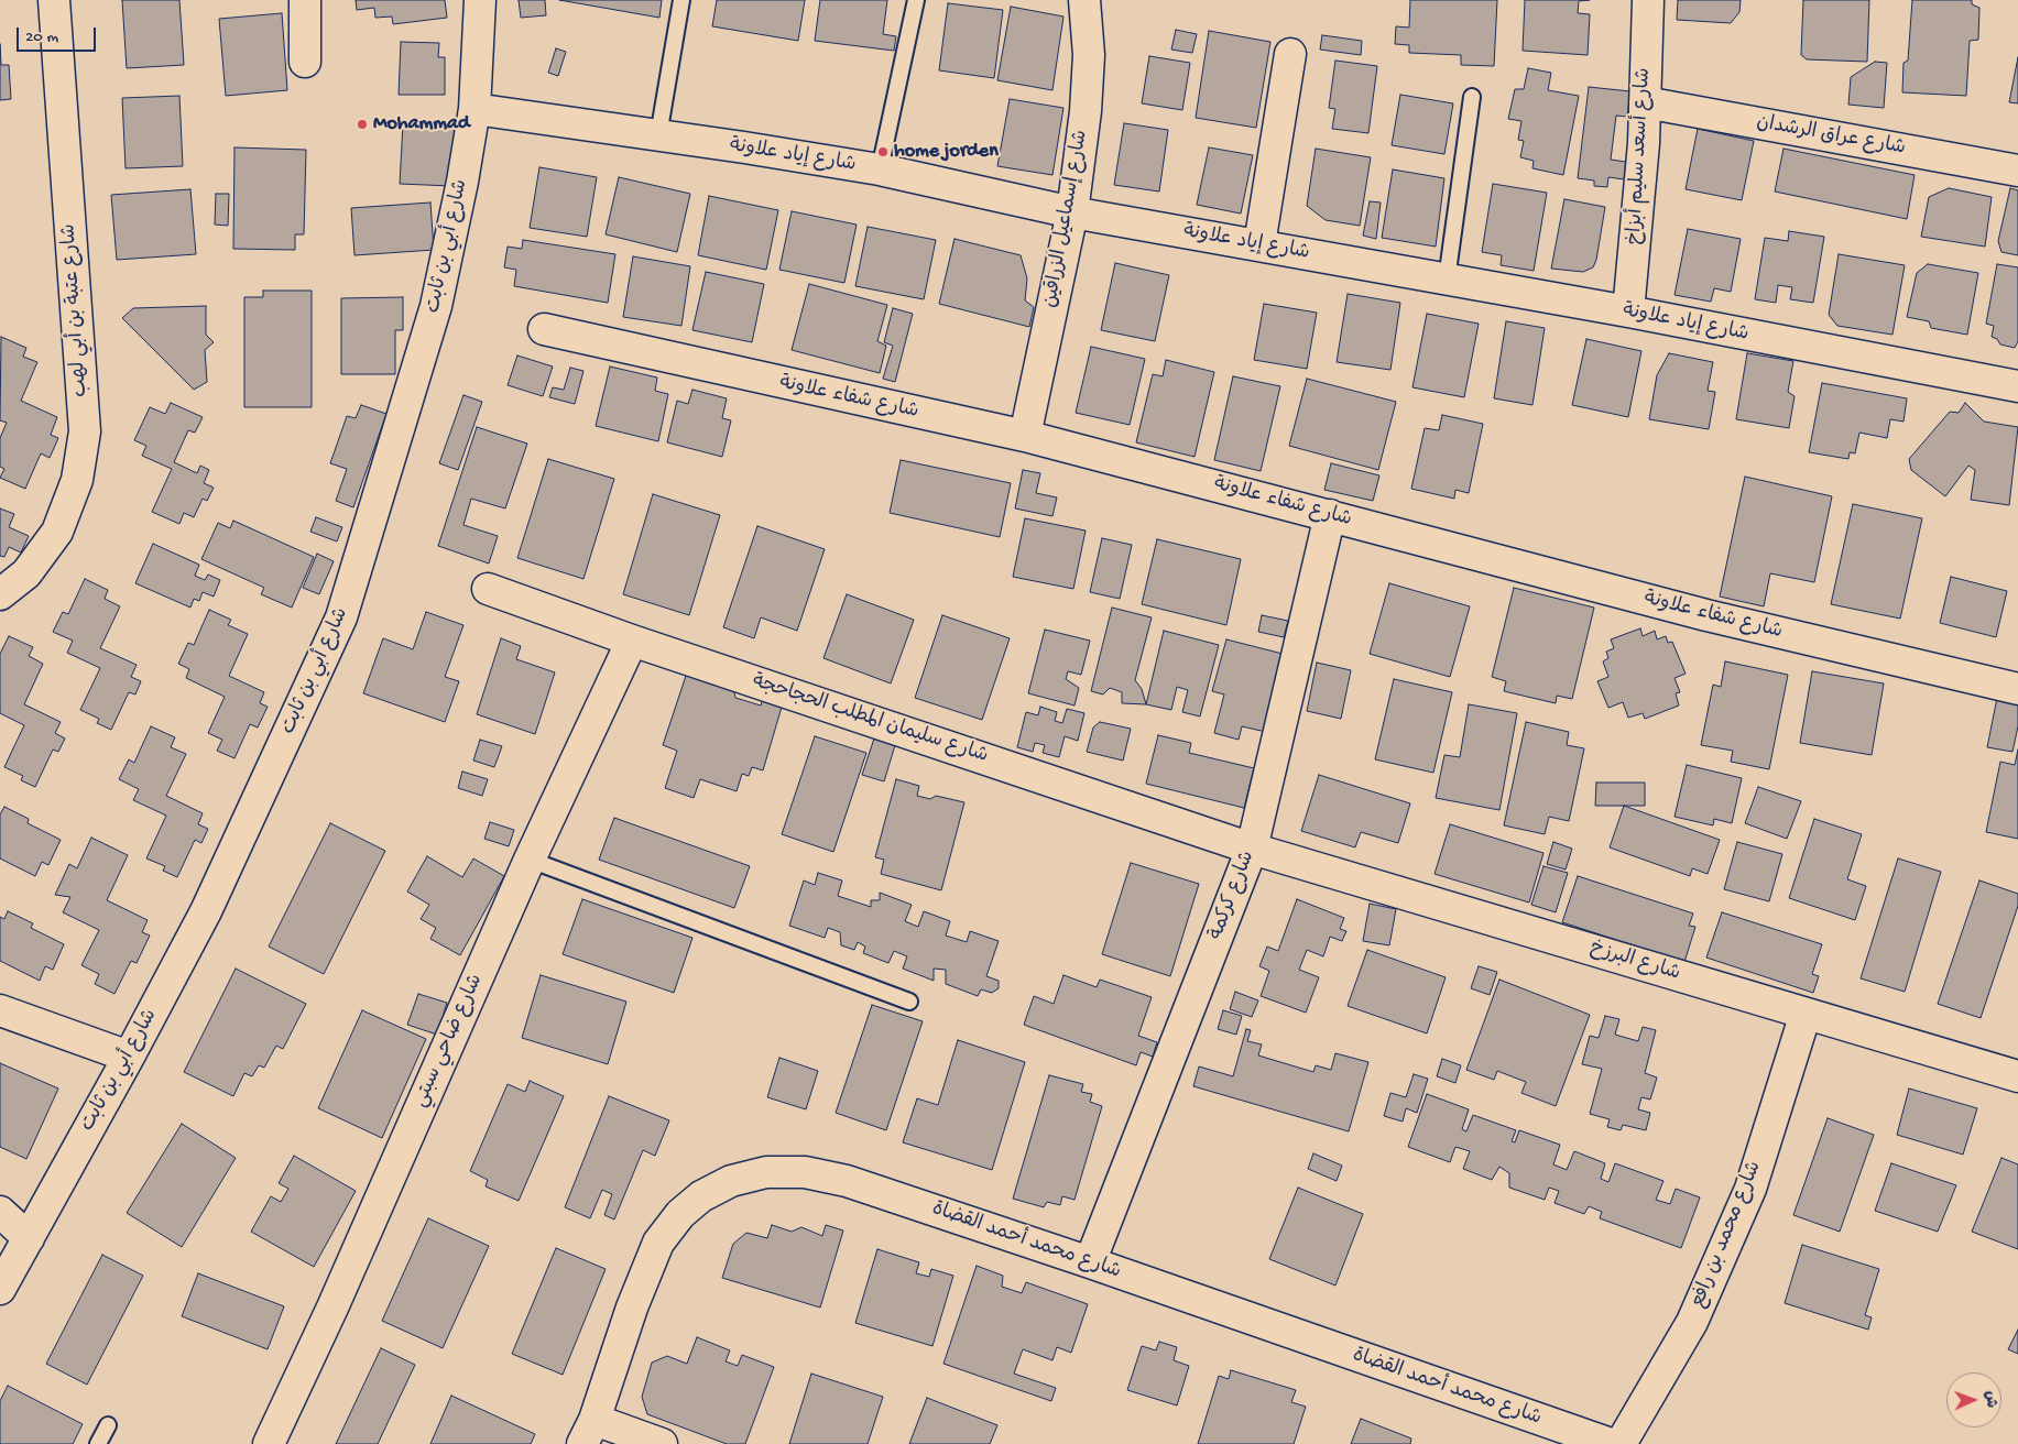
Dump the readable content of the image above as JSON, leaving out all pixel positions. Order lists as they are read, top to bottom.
{
  "streets": {
    "street": [
      "شارع عراق الرشدان",
      "شارع إياد علاونة",
      "شارع أسعد سليم أبزاخ",
      "شارع إسماعيل الزراقين",
      "شارع أبي بن ثابت",
      "شارع عتبة بن أبي لهب",
      "شارع شفاء علاونة",
      "شارع سليمان المطلب الحجاحجة",
      "شارع كركمة",
      "شارع البرزخ",
      "شارع ضاحي سبتي",
      "شارع محمد بن رافع",
      "شارع محمد أحمد القضاة"
    ]
  },
  "crossings": [
    ["شارع عراق الرشدان", "شارع أسعد سليم أبزاخ"],
    ["شارع إياد علاونة", "شارع أسعد سليم أبزاخ"],
    ["شارع إياد علاونة", "شارع إسماعيل الزراقين"],
    ["شارع إياد علاونة", "شارع أبي بن ثابت"],
    ["شارع إسماعيل الزراقين", "شارع شفاء علاونة"],
    ["شارع شفاء علاونة", "شارع كركمة"],
    ["شارع سليمان المطلب الحجاحجة", "شارع كركمة"],
    ["شارع سليمان المطلب الحجاحجة", "شارع البرزخ"],
    ["شارع سليمان المطلب الحجاحجة", "شارع ضاحي سبتي"],
    ["شارع كركمة", "شارع البرزخ"],
    ["شارع كركمة", "شارع محمد أحمد القضاة"],
    ["شارع البرزخ", "شارع محمد بن رافع"]
  ],
  "places": ["Mohammad", "home jorden"],
  "scale_bar": "20 m",
  "north": "right"
}
